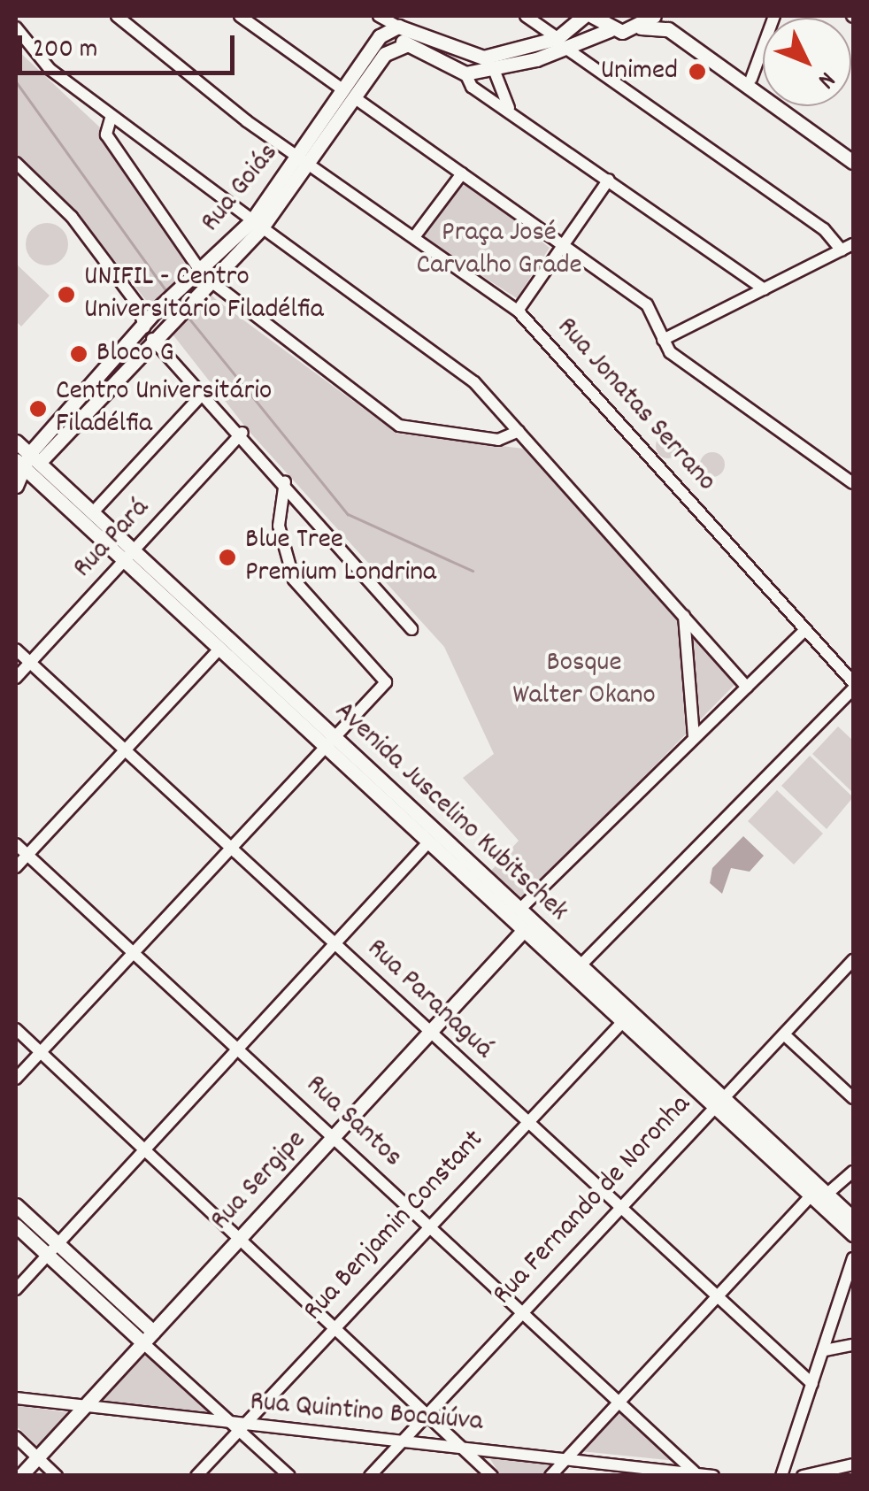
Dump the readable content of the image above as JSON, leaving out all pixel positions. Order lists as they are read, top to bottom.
{
  "streets": {
    "main road": ["Rua Goiás", "Avenida Juscelino Kubitschek", "Rua Sergipe"],
    "street": [
      "Rua Jonatas Serrano",
      "Rua Pará",
      "Rua Paranaguá",
      "Rua Santos",
      "Rua Fernando de Noronha",
      "Rua Benjamin Constant",
      "Rua Quintino Bocaiúva"
    ]
  },
  "crossings": [
    ["Rua Goiás", "Rua Jonatas Serrano"],
    ["Rua Goiás", "Avenida Juscelino Kubitschek"],
    ["Rua Pará", "Avenida Juscelino Kubitschek"],
    ["Rua Pará", "Rua Paranaguá"],
    ["Avenida Juscelino Kubitschek", "Rua Sergipe"],
    ["Avenida Juscelino Kubitschek", "Rua Fernando de Noronha"],
    ["Avenida Juscelino Kubitschek", "Rua Benjamin Constant"],
    ["Rua Paranaguá", "Rua Sergipe"],
    ["Rua Paranaguá", "Rua Fernando de Noronha"],
    ["Rua Paranaguá", "Rua Benjamin Constant"],
    ["Rua Santos", "Rua Sergipe"],
    ["Rua Santos", "Rua Fernando de Noronha"],
    ["Rua Santos", "Rua Benjamin Constant"],
    ["Rua Santos", "Rua Quintino Bocaiúva"],
    ["Rua Sergipe", "Rua Quintino Bocaiúva"],
    ["Rua Fernando de Noronha", "Rua Quintino Bocaiúva"],
    ["Rua Benjamin Constant", "Rua Quintino Bocaiúva"]
  ],
  "parks": ["Praça José Carvalho Grade", "Bosque Walter Okano"],
  "places": [
    "Unimed",
    "UNIFIL - Centro Universitário Filadélfia",
    "Bloco G",
    "Centro Universitário Filadélfia",
    "Blue Tree Premium Londrina"
  ],
  "scale_bar": "200 m",
  "north": "bottom right"
}
